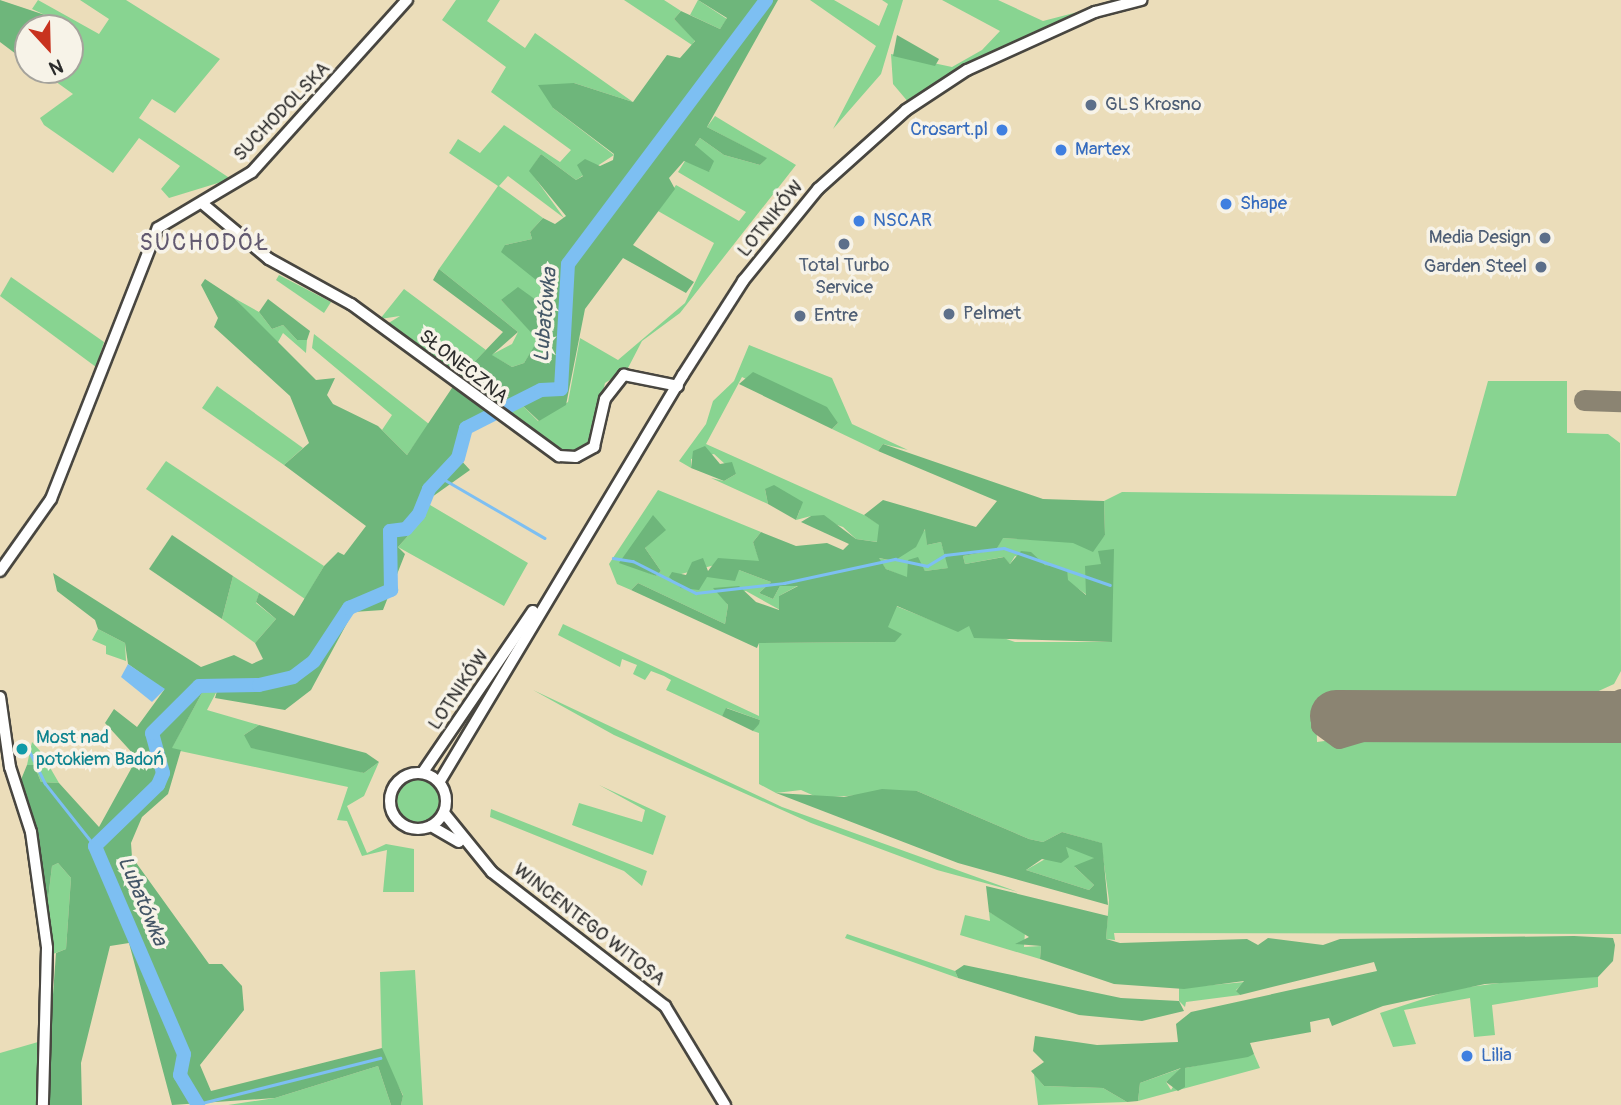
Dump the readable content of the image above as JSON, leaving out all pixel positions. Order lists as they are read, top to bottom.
{
  "streets": {
    "street": [
      "SUCHODOLSKA",
      "LOTNIKÓW",
      "SŁONECZNA",
      "WINCENTEGO WITOSA"
    ]
  },
  "crossings": [
    ["SUCHODOLSKA", "SŁONECZNA"],
    ["LOTNIKÓW", "SŁONECZNA"],
    ["LOTNIKÓW", "WINCENTEGO WITOSA"]
  ],
  "districts": ["SUCHODÓŁ"],
  "water": ["Lubatówka"],
  "places": [
    "GLS Krosno",
    "Crosart.pl",
    "Martex",
    "Shape",
    "NSCAR",
    "Media Design",
    "Total Turbo Service",
    "Garden Steel",
    "Pelmet",
    "Entre",
    "Most nad potokiem Badoń",
    "Lilia"
  ],
  "north": "bottom"
}
